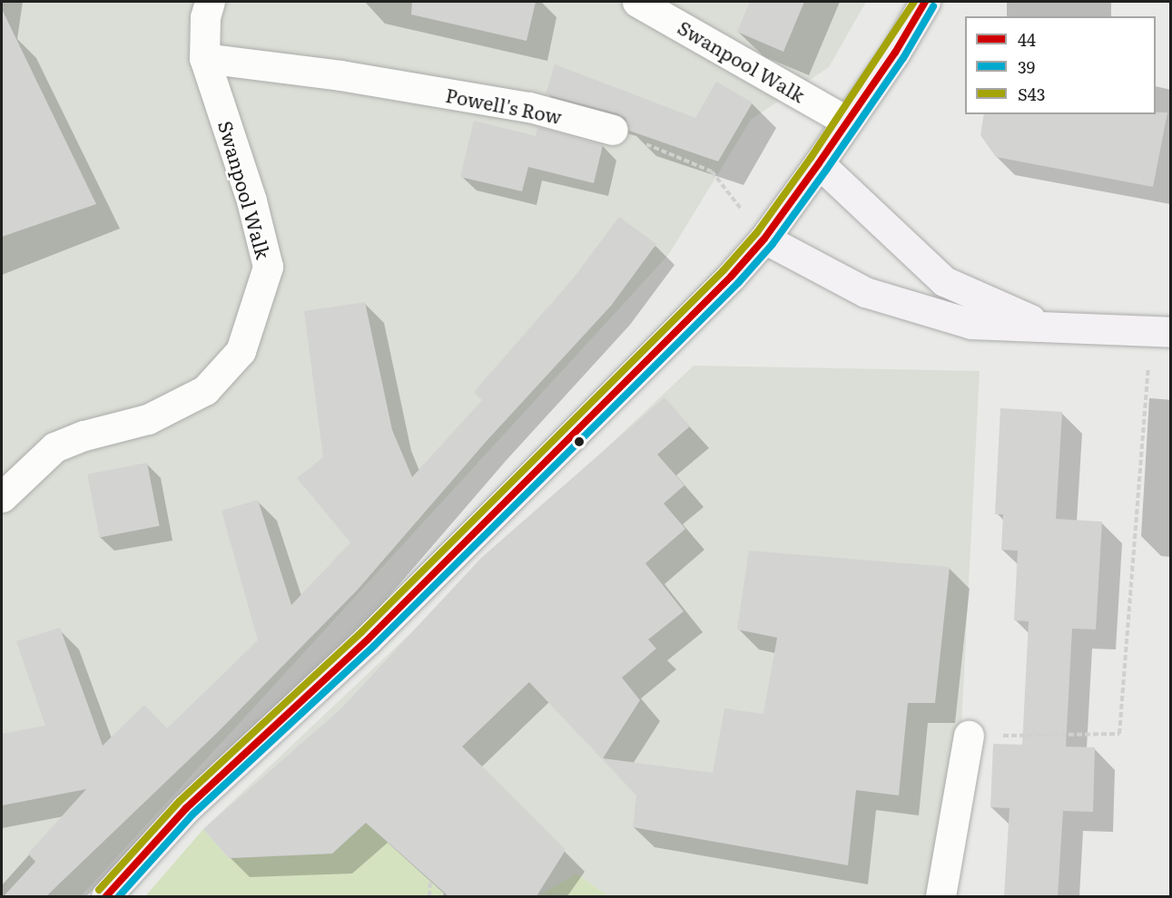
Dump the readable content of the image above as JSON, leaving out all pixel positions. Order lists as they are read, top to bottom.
{
  "streets": {
    "street": ["Swanpool Walk", "Powell's Row"]
  },
  "crossings": [
    ["Swanpool Walk", "Powell's Row"]
  ],
  "lines": ["transit line 44", "transit line S43", "transit line 39"],
  "legend": ["44", "39", "S43"]
}
